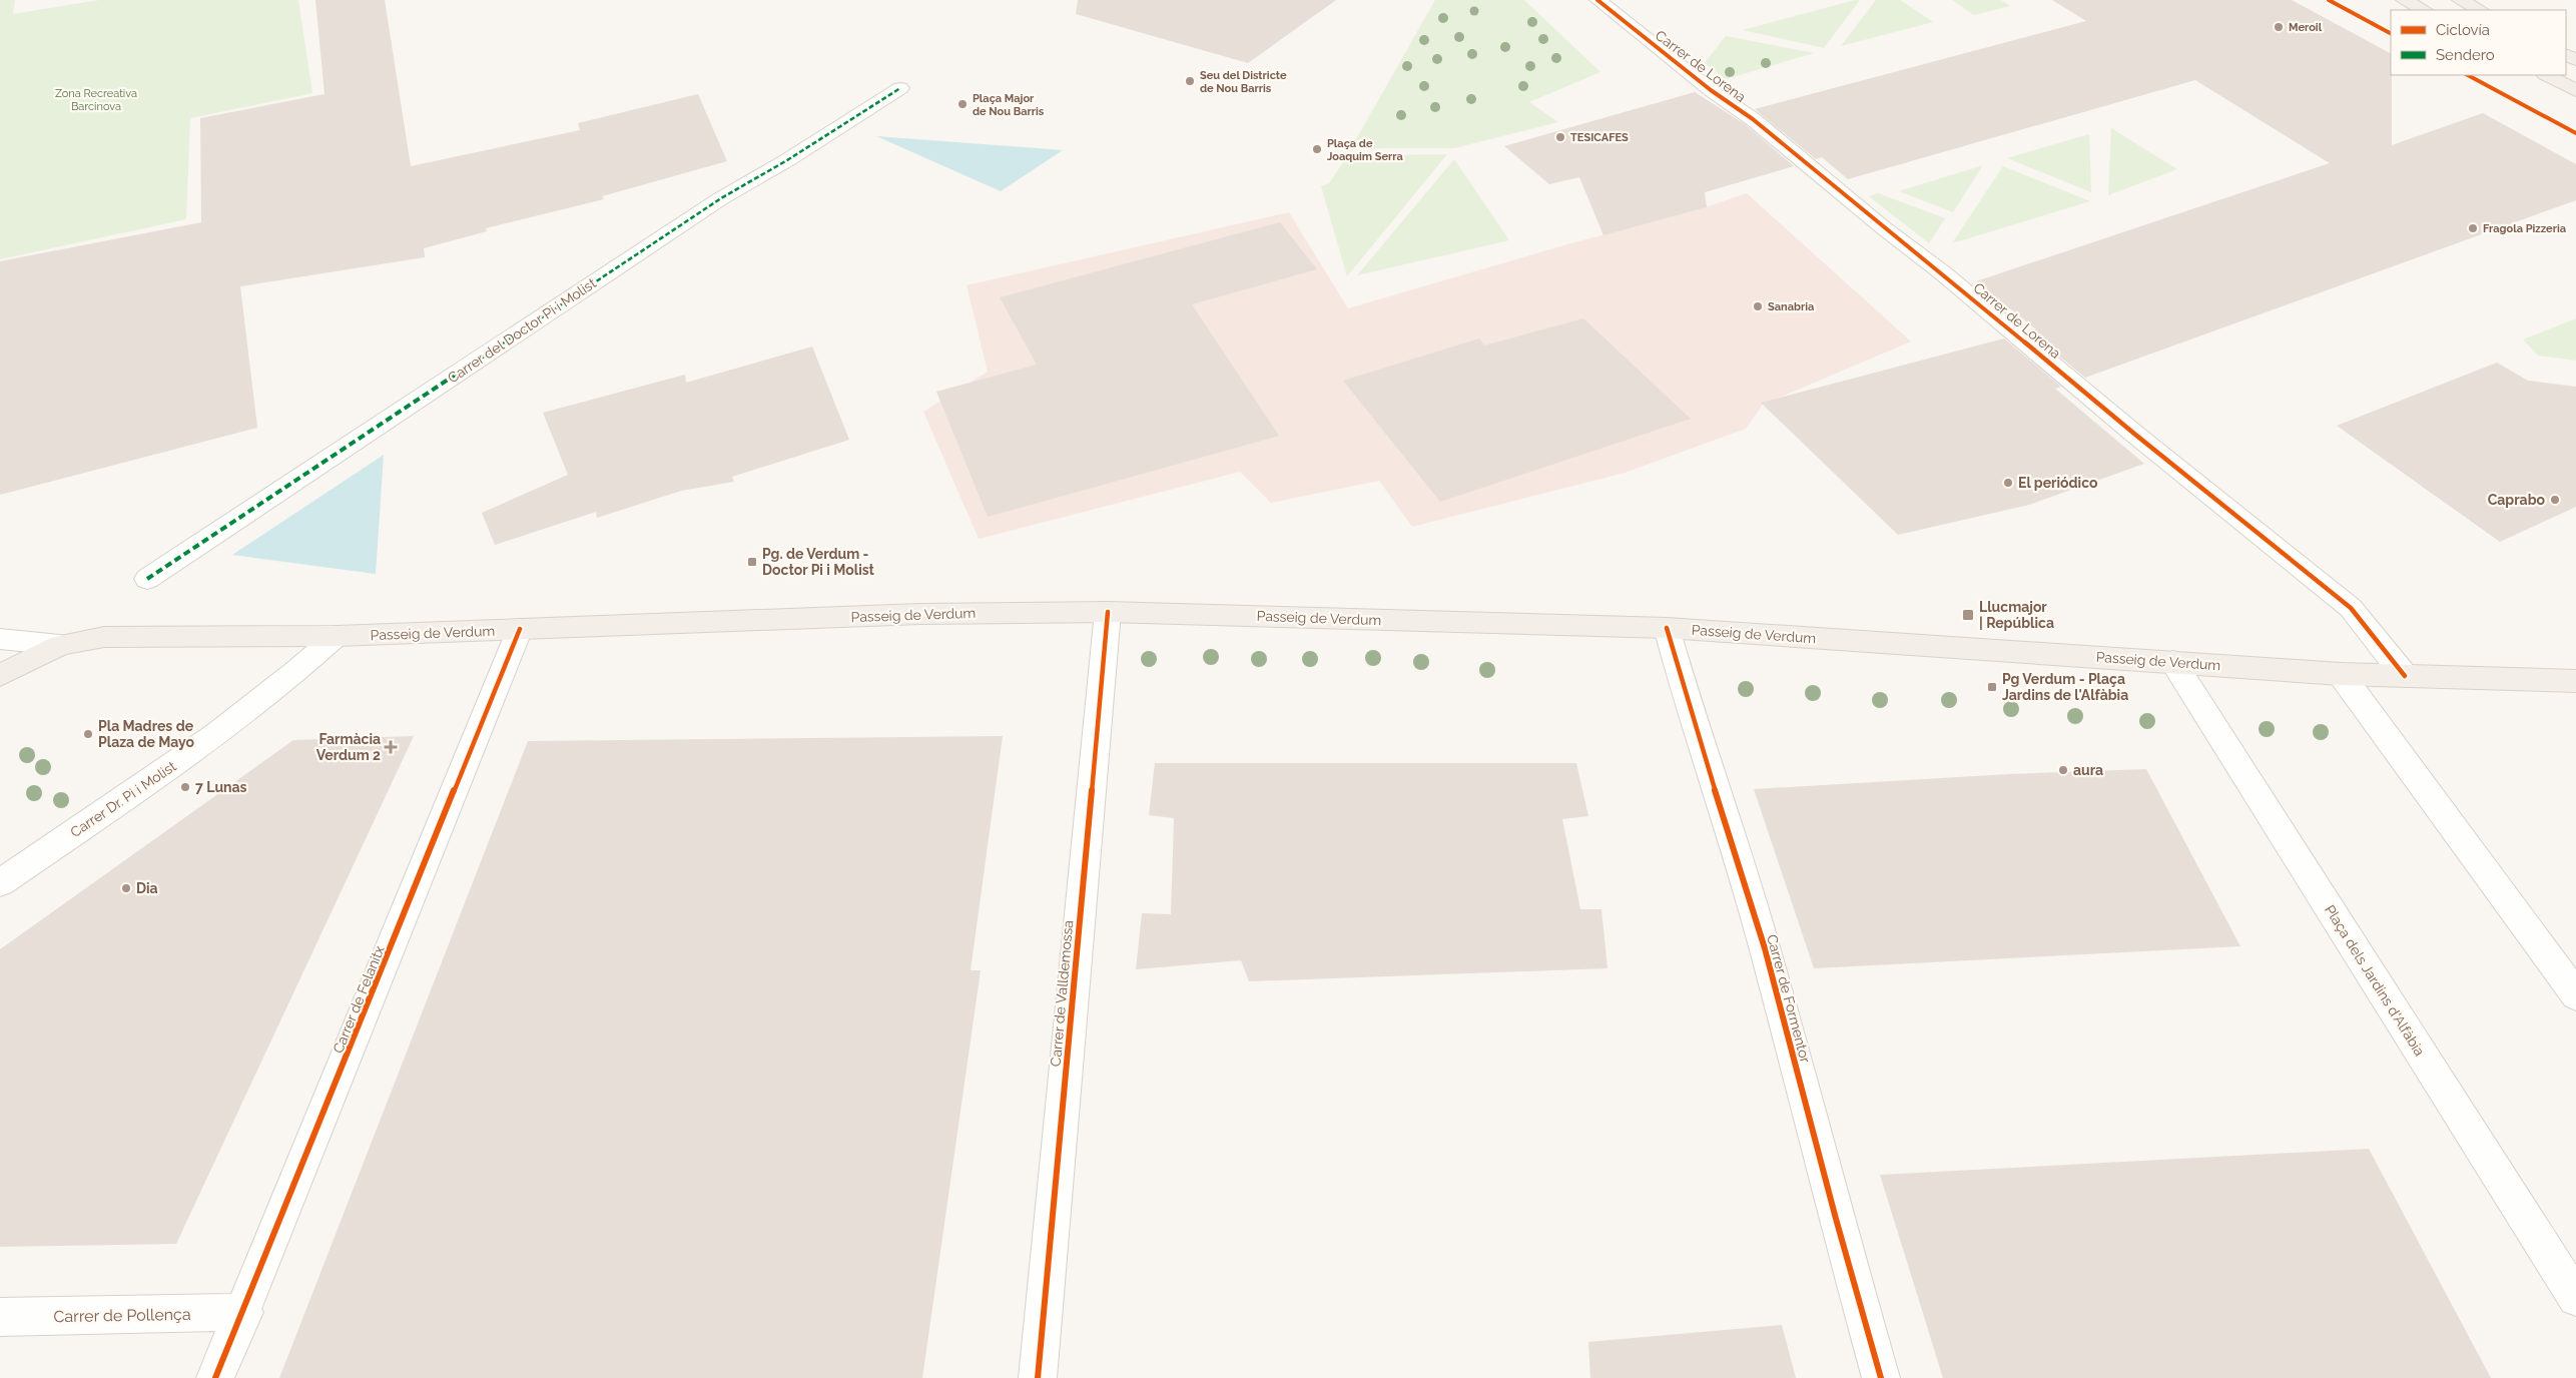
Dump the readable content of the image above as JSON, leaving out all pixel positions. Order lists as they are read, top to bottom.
{
  "streets": {
    "main road": ["Passeig de Verdum"],
    "street": [
      "Carrer de Lorena",
      "Carrer del Doctor Pi i Molist",
      "Carrer Dr. Pi i Molist",
      "Plaça dels Jardins d'Alfàbia",
      "Carrer de Valldemossa",
      "Carrer de Formentor",
      "Carrer de Felanitx",
      "Carrer de Pollença"
    ]
  },
  "crossings": [
    ["Carrer de Lorena", "Passeig de Verdum"],
    ["Passeig de Verdum", "Carrer Dr. Pi i Molist"],
    ["Passeig de Verdum", "Plaça dels Jardins d'Alfàbia"],
    ["Passeig de Verdum", "Carrer de Valldemossa"],
    ["Passeig de Verdum", "Carrer de Formentor"],
    ["Passeig de Verdum", "Carrer de Felanitx"],
    ["Carrer de Felanitx", "Carrer de Pollença"]
  ],
  "parks": ["Zona Recreativa Barcinova"],
  "places": {
    "other": [
      "Meroil",
      "Seu del Districte de Nou Barris",
      "Plaça Major de Nou Barris",
      "TESICAFES",
      "Plaça de Joaquim Serra",
      "Fragola Pizzeria",
      "Sanabria",
      "El periódico",
      "Caprabo",
      "Pla Madres de Plaza de Mayo",
      "aura",
      "7 Lunas",
      "Dia"
    ],
    "transit": ["Pg. de Verdum - Doctor Pi i Molist", "Llucmajor | República", "Pg Verdum - Plaça Jardins de l'Alfàbia"],
    "health": ["Farmàcia Verdum 2"]
  },
  "legend": ["Ciclovía", "Sendero"]
}
